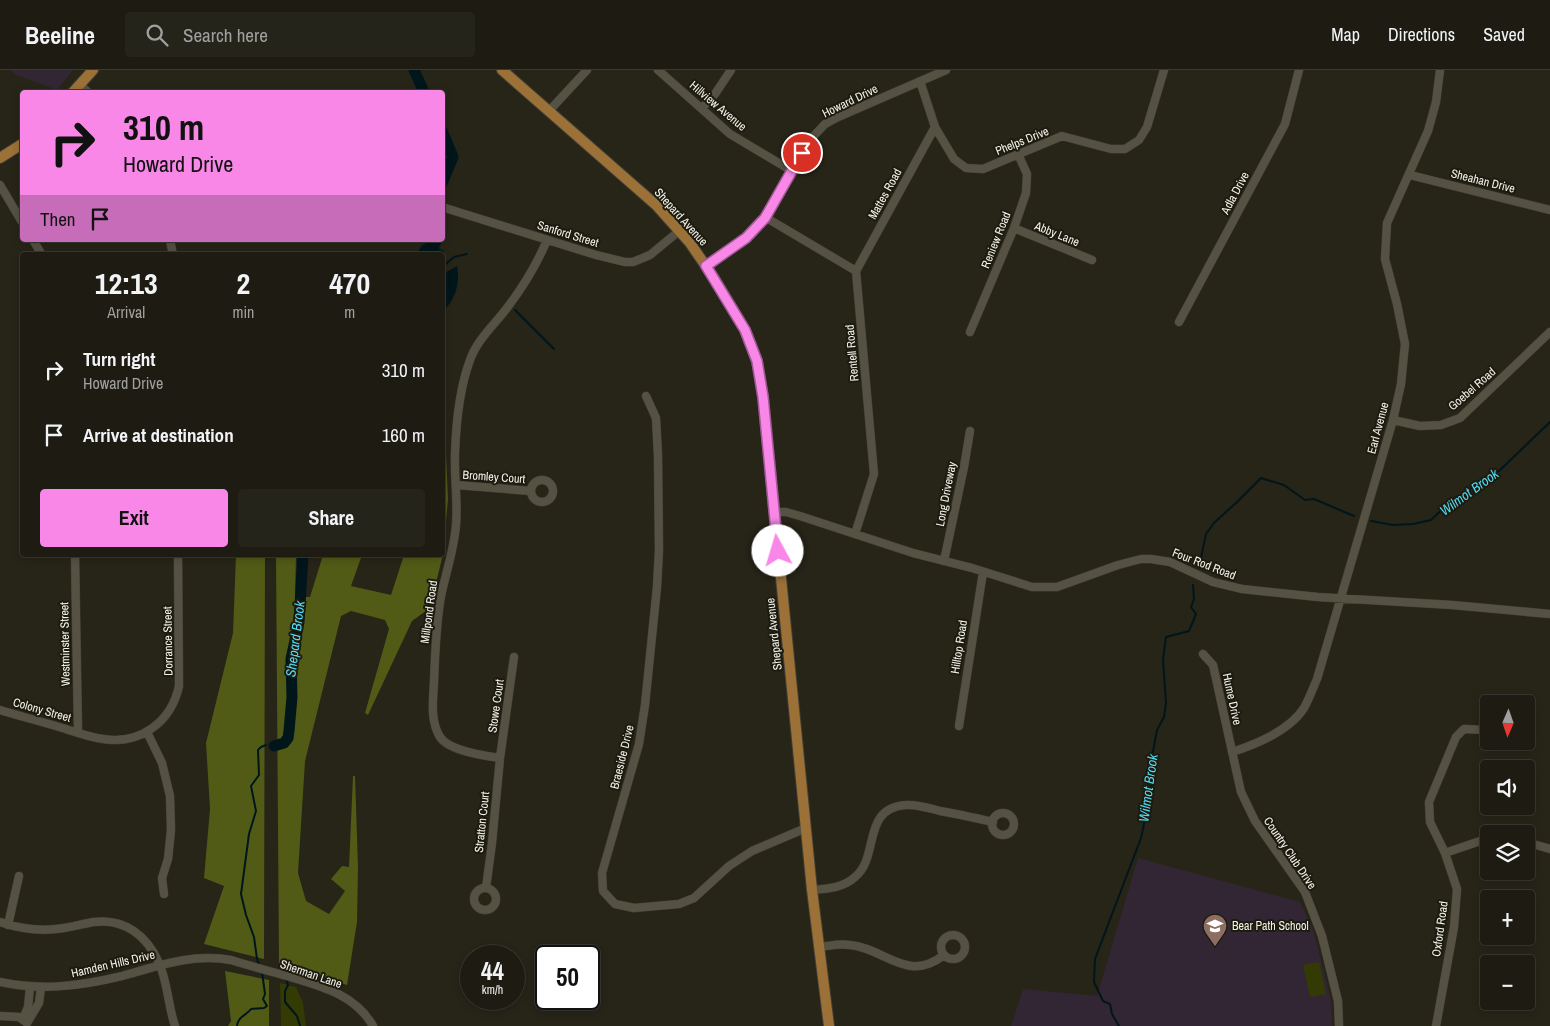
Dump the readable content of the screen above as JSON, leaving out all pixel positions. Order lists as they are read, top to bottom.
{
  "streets": {
    "main road": ["Shepard Avenue"],
    "street": [
      "Howard Drive",
      "Hillview Avenue",
      "Phelps Drive",
      "Sheahan Drive",
      "Adla Drive",
      "Mattes Road",
      "Sanford Street",
      "Abby Lane",
      "Reniew Road",
      "Rentell Road",
      "Goebel Road",
      "Earl Avenue",
      "Bromley Court",
      "Long Driveway",
      "Four Rod Road",
      "Millpond Road",
      "Dorrance Street",
      "Westminster Street",
      "Hilltop Road",
      "Hume Drive",
      "Stowe Court",
      "Colony Street",
      "Braeside Drive",
      "Stratton Court",
      "Country Club Drive",
      "Oxford Road",
      "Hamden Hills Drive",
      "Sherman Lane"
    ]
  },
  "crossings": [
    ["Howard Drive", "Hillview Avenue"],
    ["Howard Drive", "Phelps Drive"],
    ["Howard Drive", "Shepard Avenue"],
    ["Phelps Drive", "Mattes Road"],
    ["Phelps Drive", "Reniew Road"],
    ["Sheahan Drive", "Earl Avenue"],
    ["Mattes Road", "Rentell Road"],
    ["Shepard Avenue", "Sanford Street"],
    ["Shepard Avenue", "Four Rod Road"],
    ["Shepard Avenue", "Braeside Drive"],
    ["Sanford Street", "Millpond Road"],
    ["Abby Lane", "Reniew Road"],
    ["Rentell Road", "Four Rod Road"],
    ["Goebel Road", "Earl Avenue"],
    ["Earl Avenue", "Four Rod Road"],
    ["Earl Avenue", "Hume Drive"],
    ["Earl Avenue", "Country Club Drive"],
    ["Bromley Court", "Millpond Road"],
    ["Long Driveway", "Four Rod Road"],
    ["Four Rod Road", "Hilltop Road"],
    ["Millpond Road", "Stowe Court"],
    ["Millpond Road", "Stratton Court"],
    ["Dorrance Street", "Westminster Street"],
    ["Dorrance Street", "Colony Street"],
    ["Westminster Street", "Colony Street"],
    ["Hume Drive", "Country Club Drive"],
    ["Stowe Court", "Stratton Court"],
    ["Hamden Hills Drive", "Sherman Lane"]
  ],
  "water": ["Wilmot Brook", "Shepard Brook"],
  "places": {
    "school or university": ["Bear Path School"]
  },
  "north": "bottom",
  "page": {
    "header": "Beeline",
    "search": "Search here",
    "nav": ["Map", "Directions", "Saved"],
    "turn": ["310 m", "Howard Drive"],
    "then": "Then",
    "eta": [
      "12:13",
      "Arrival",
      "2",
      "min",
      "470",
      "m"
    ],
    "list": [
      {
        "name": "Turn right",
        "note": "Howard Drive",
        "value": "310 m"
      },
      {
        "name": "Arrive at destination",
        "value": "160 m"
      }
    ],
    "buttons": ["Exit", "Share"],
    "map_buttons": ["+", "−"],
    "speed": "44 km/h",
    "limit": "50"
  }
}
